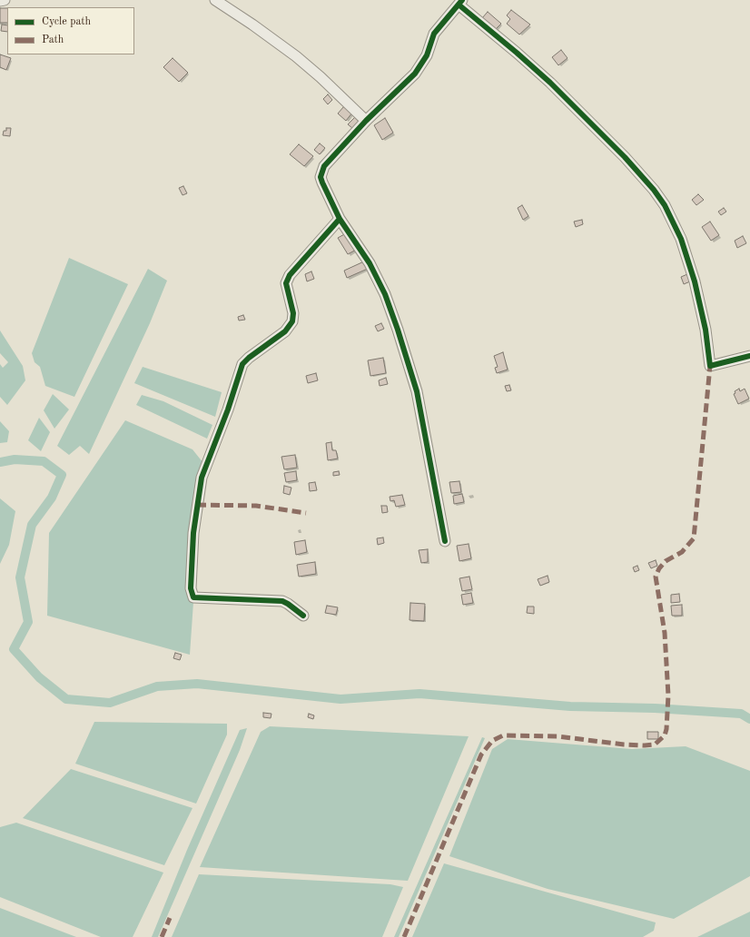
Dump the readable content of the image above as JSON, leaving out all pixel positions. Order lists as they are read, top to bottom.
{
  "legend": ["Cycle path", "Path"]
}
